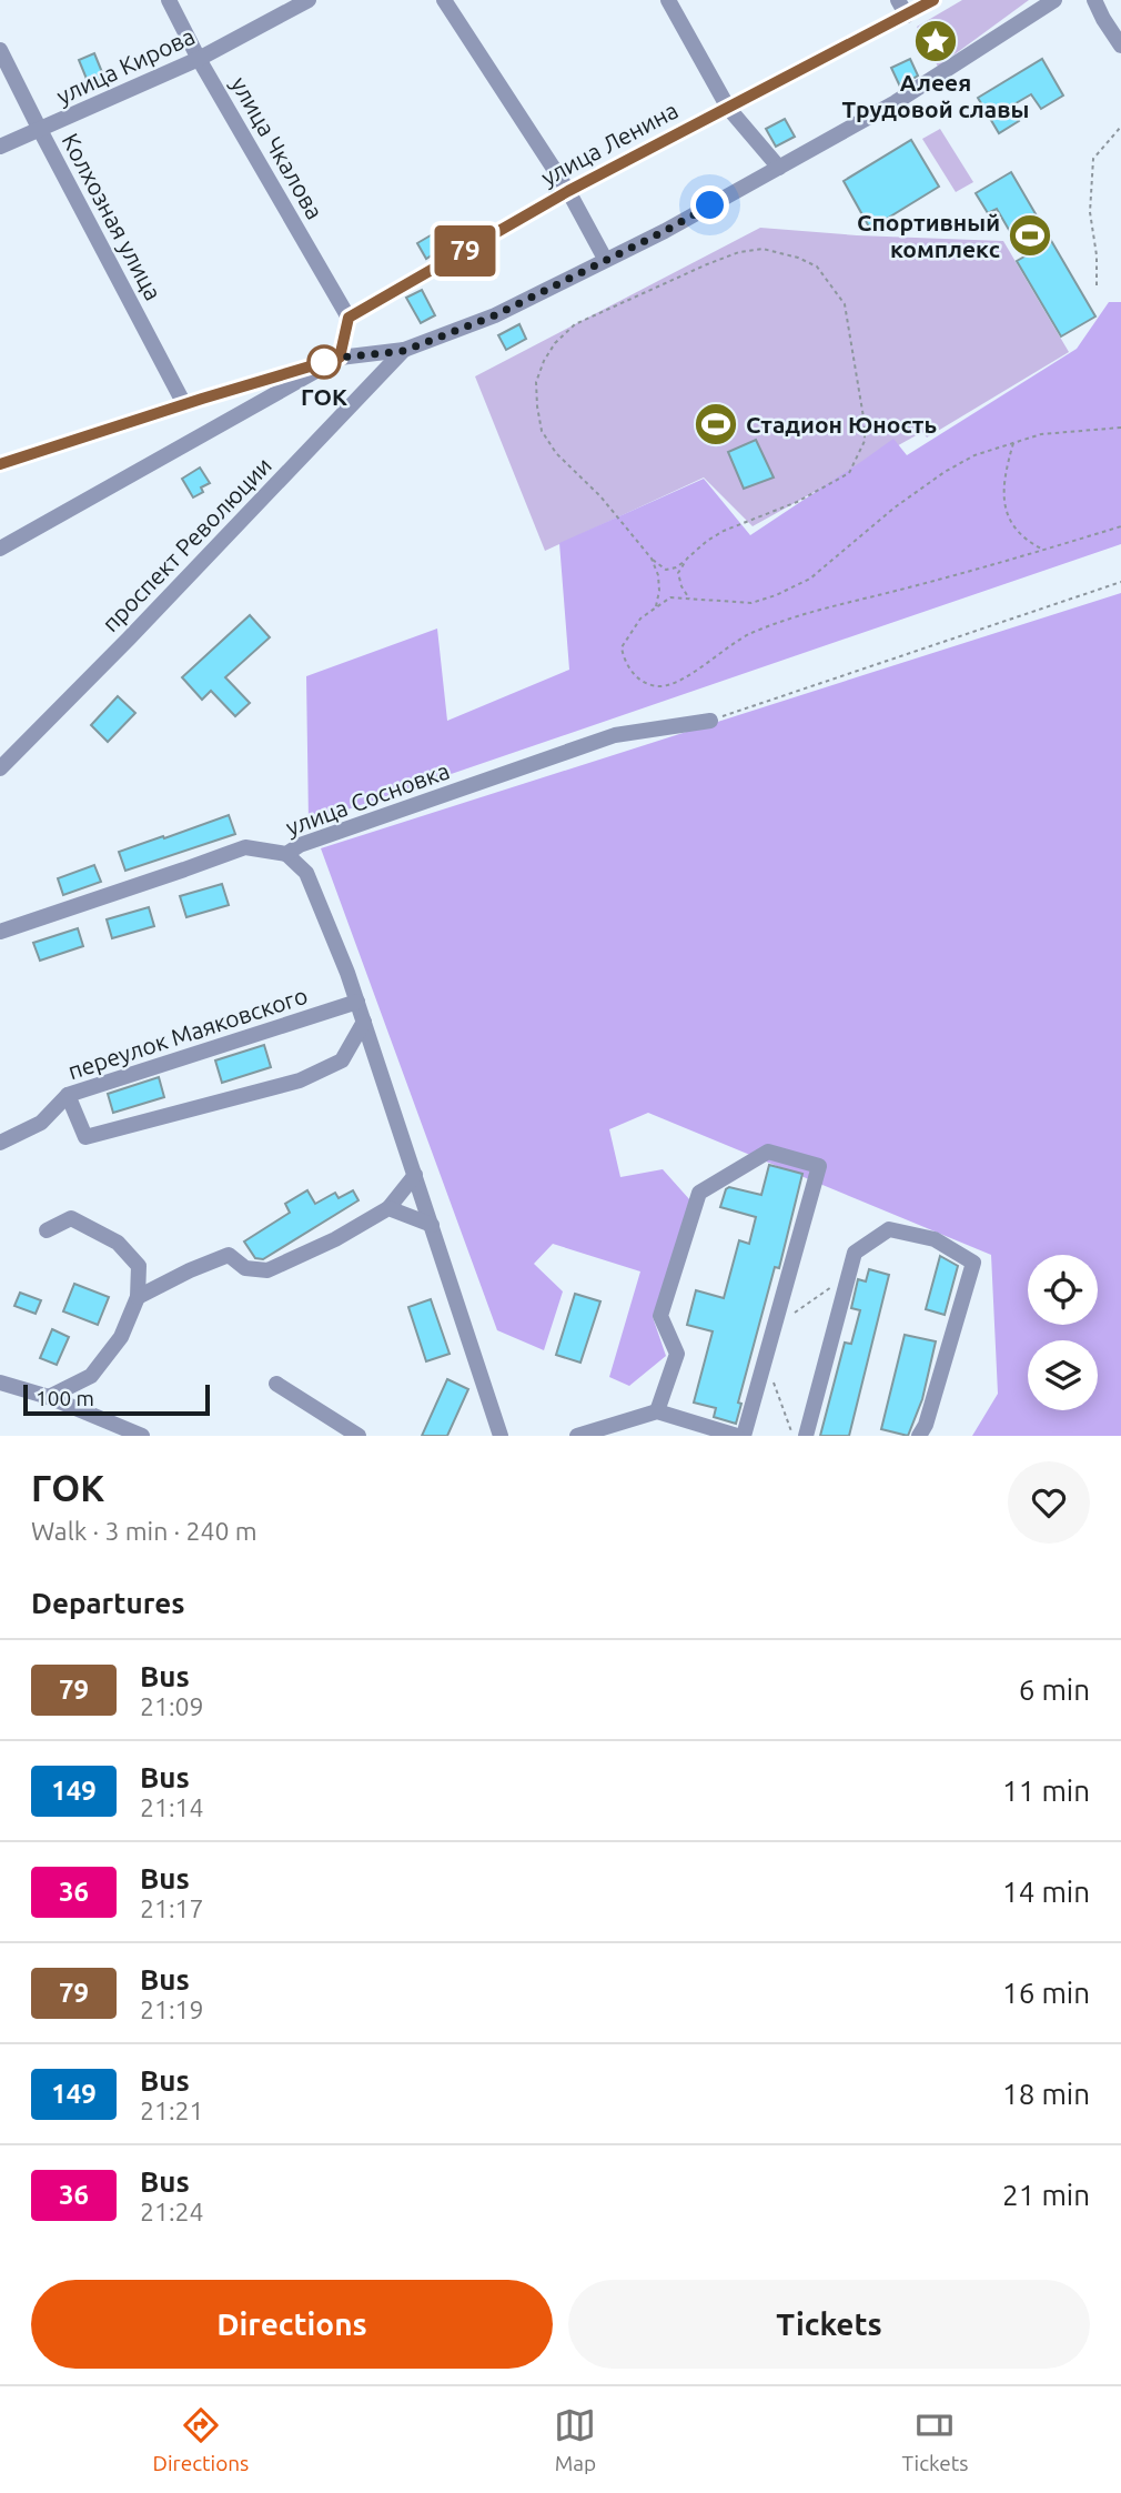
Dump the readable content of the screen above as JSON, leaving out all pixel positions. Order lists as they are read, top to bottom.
{
  "streets": {
    "street": [
      "улица Кирова",
      "улица Ленина",
      "улица Чкалова",
      "Колхозная улица",
      "проспект Революции",
      "улица Сосновка",
      "переулок Маяковского"
    ]
  },
  "crossings": [
    ["улица Кирова", "улица Чкалова"],
    ["улица Кирова", "Колхозная улица"],
    ["улица Ленина", "улица Чкалова"]
  ],
  "places": {
    "place": ["Алеея Трудовой славы"],
    "sports": ["Спортивный комплекс", "Стадион Юность"],
    "other": ["ГОК"]
  },
  "lines": ["bus line 79"],
  "scale_bar": "100 m",
  "page": {
    "on_map": "79",
    "scale": "100 m",
    "heading": [
      ["ГОК", "Walk · 3 min · 240 m"],
      "Departures"
    ],
    "list": [
      {
        "mark": "79",
        "name": "Bus",
        "note": "21:09",
        "value": "6 min"
      },
      {
        "mark": "149",
        "name": "Bus",
        "note": "21:14",
        "value": "11 min"
      },
      {
        "mark": "36",
        "name": "Bus",
        "note": "21:17",
        "value": "14 min"
      },
      {
        "mark": "79",
        "name": "Bus",
        "note": "21:19",
        "value": "16 min"
      },
      {
        "mark": "149",
        "name": "Bus",
        "note": "21:21",
        "value": "18 min"
      },
      {
        "mark": "36",
        "name": "Bus",
        "note": "21:24",
        "value": "21 min"
      }
    ],
    "buttons": ["Directions", "Tickets"],
    "tabs": ["Directions", "Map", "Tickets"]
  }
}
